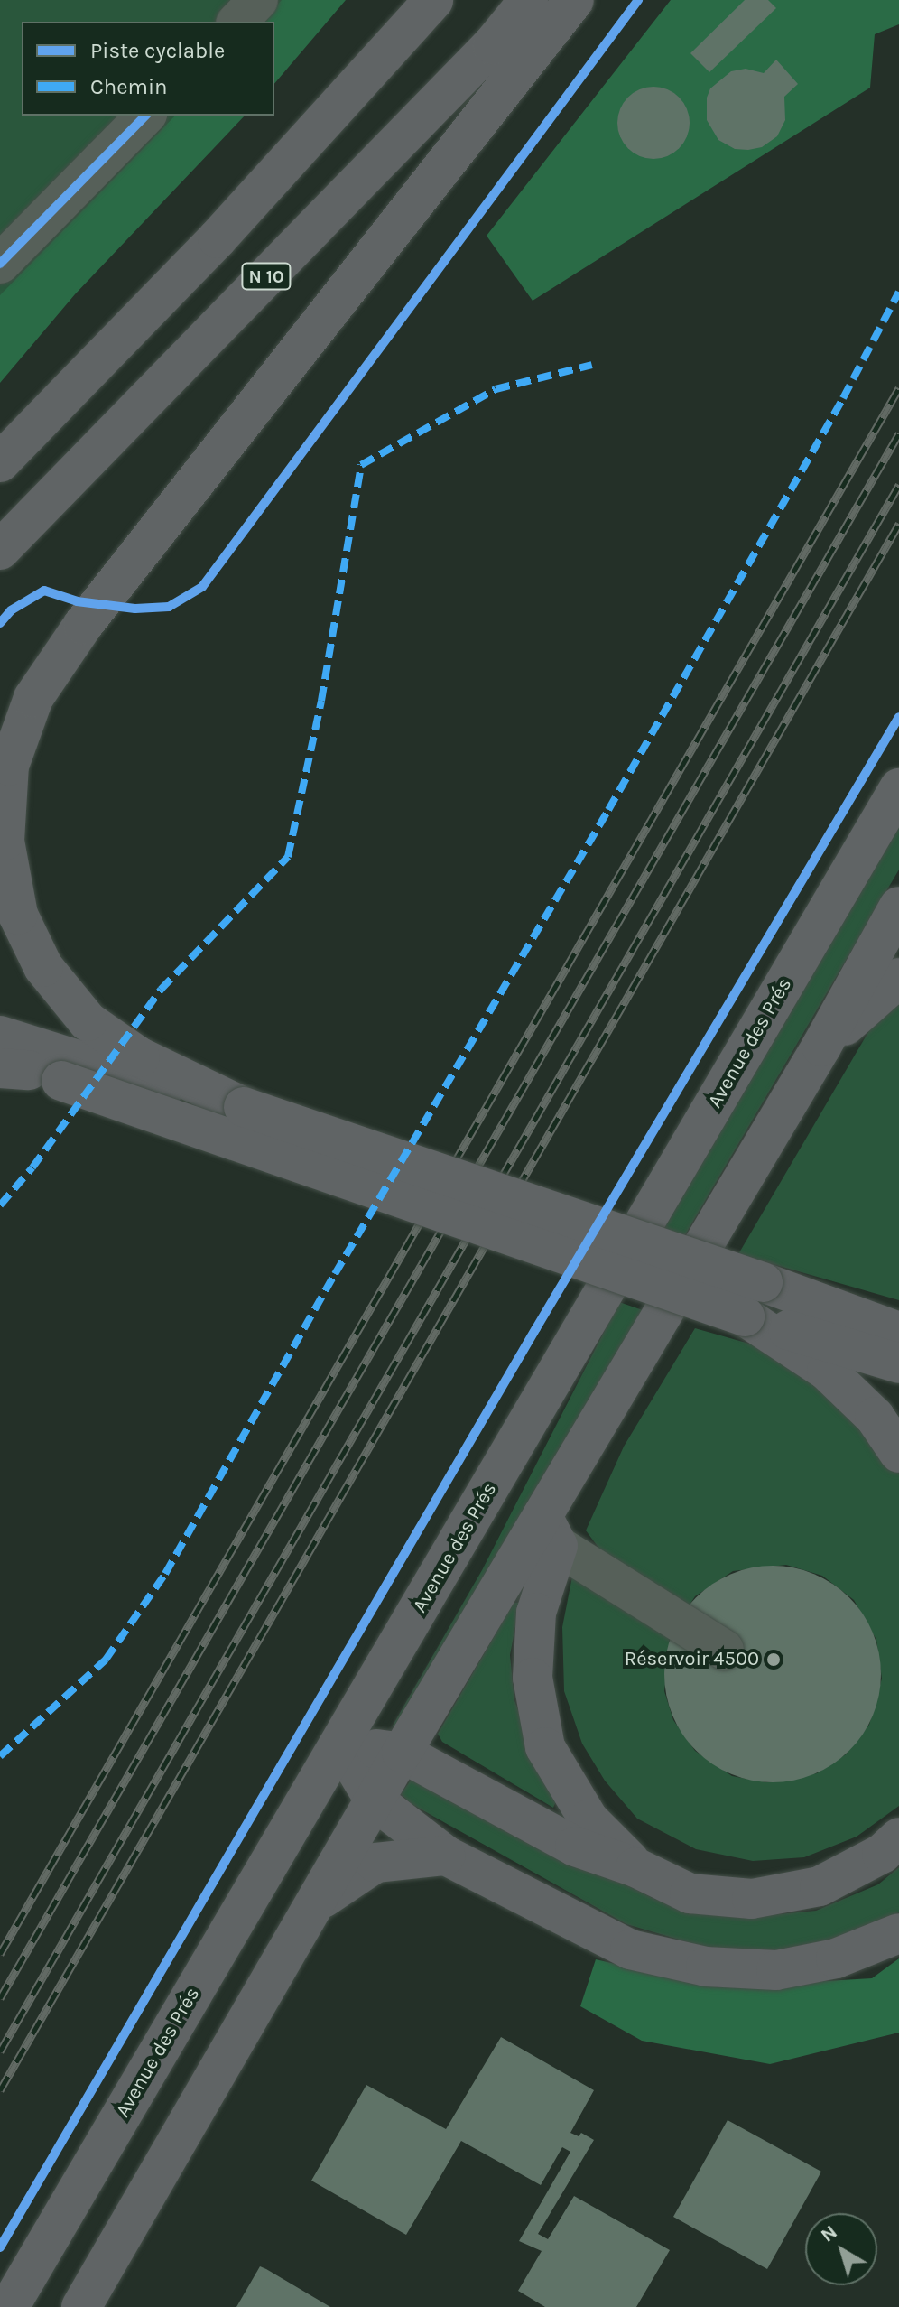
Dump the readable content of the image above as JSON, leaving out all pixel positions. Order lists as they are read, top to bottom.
{
  "streets": {
    "main road": ["N 10", "Avenue des Prés"]
  },
  "places": ["Réservoir 4500"],
  "legend": ["Piste cyclable", "Chemin"],
  "north": "top left"
}
